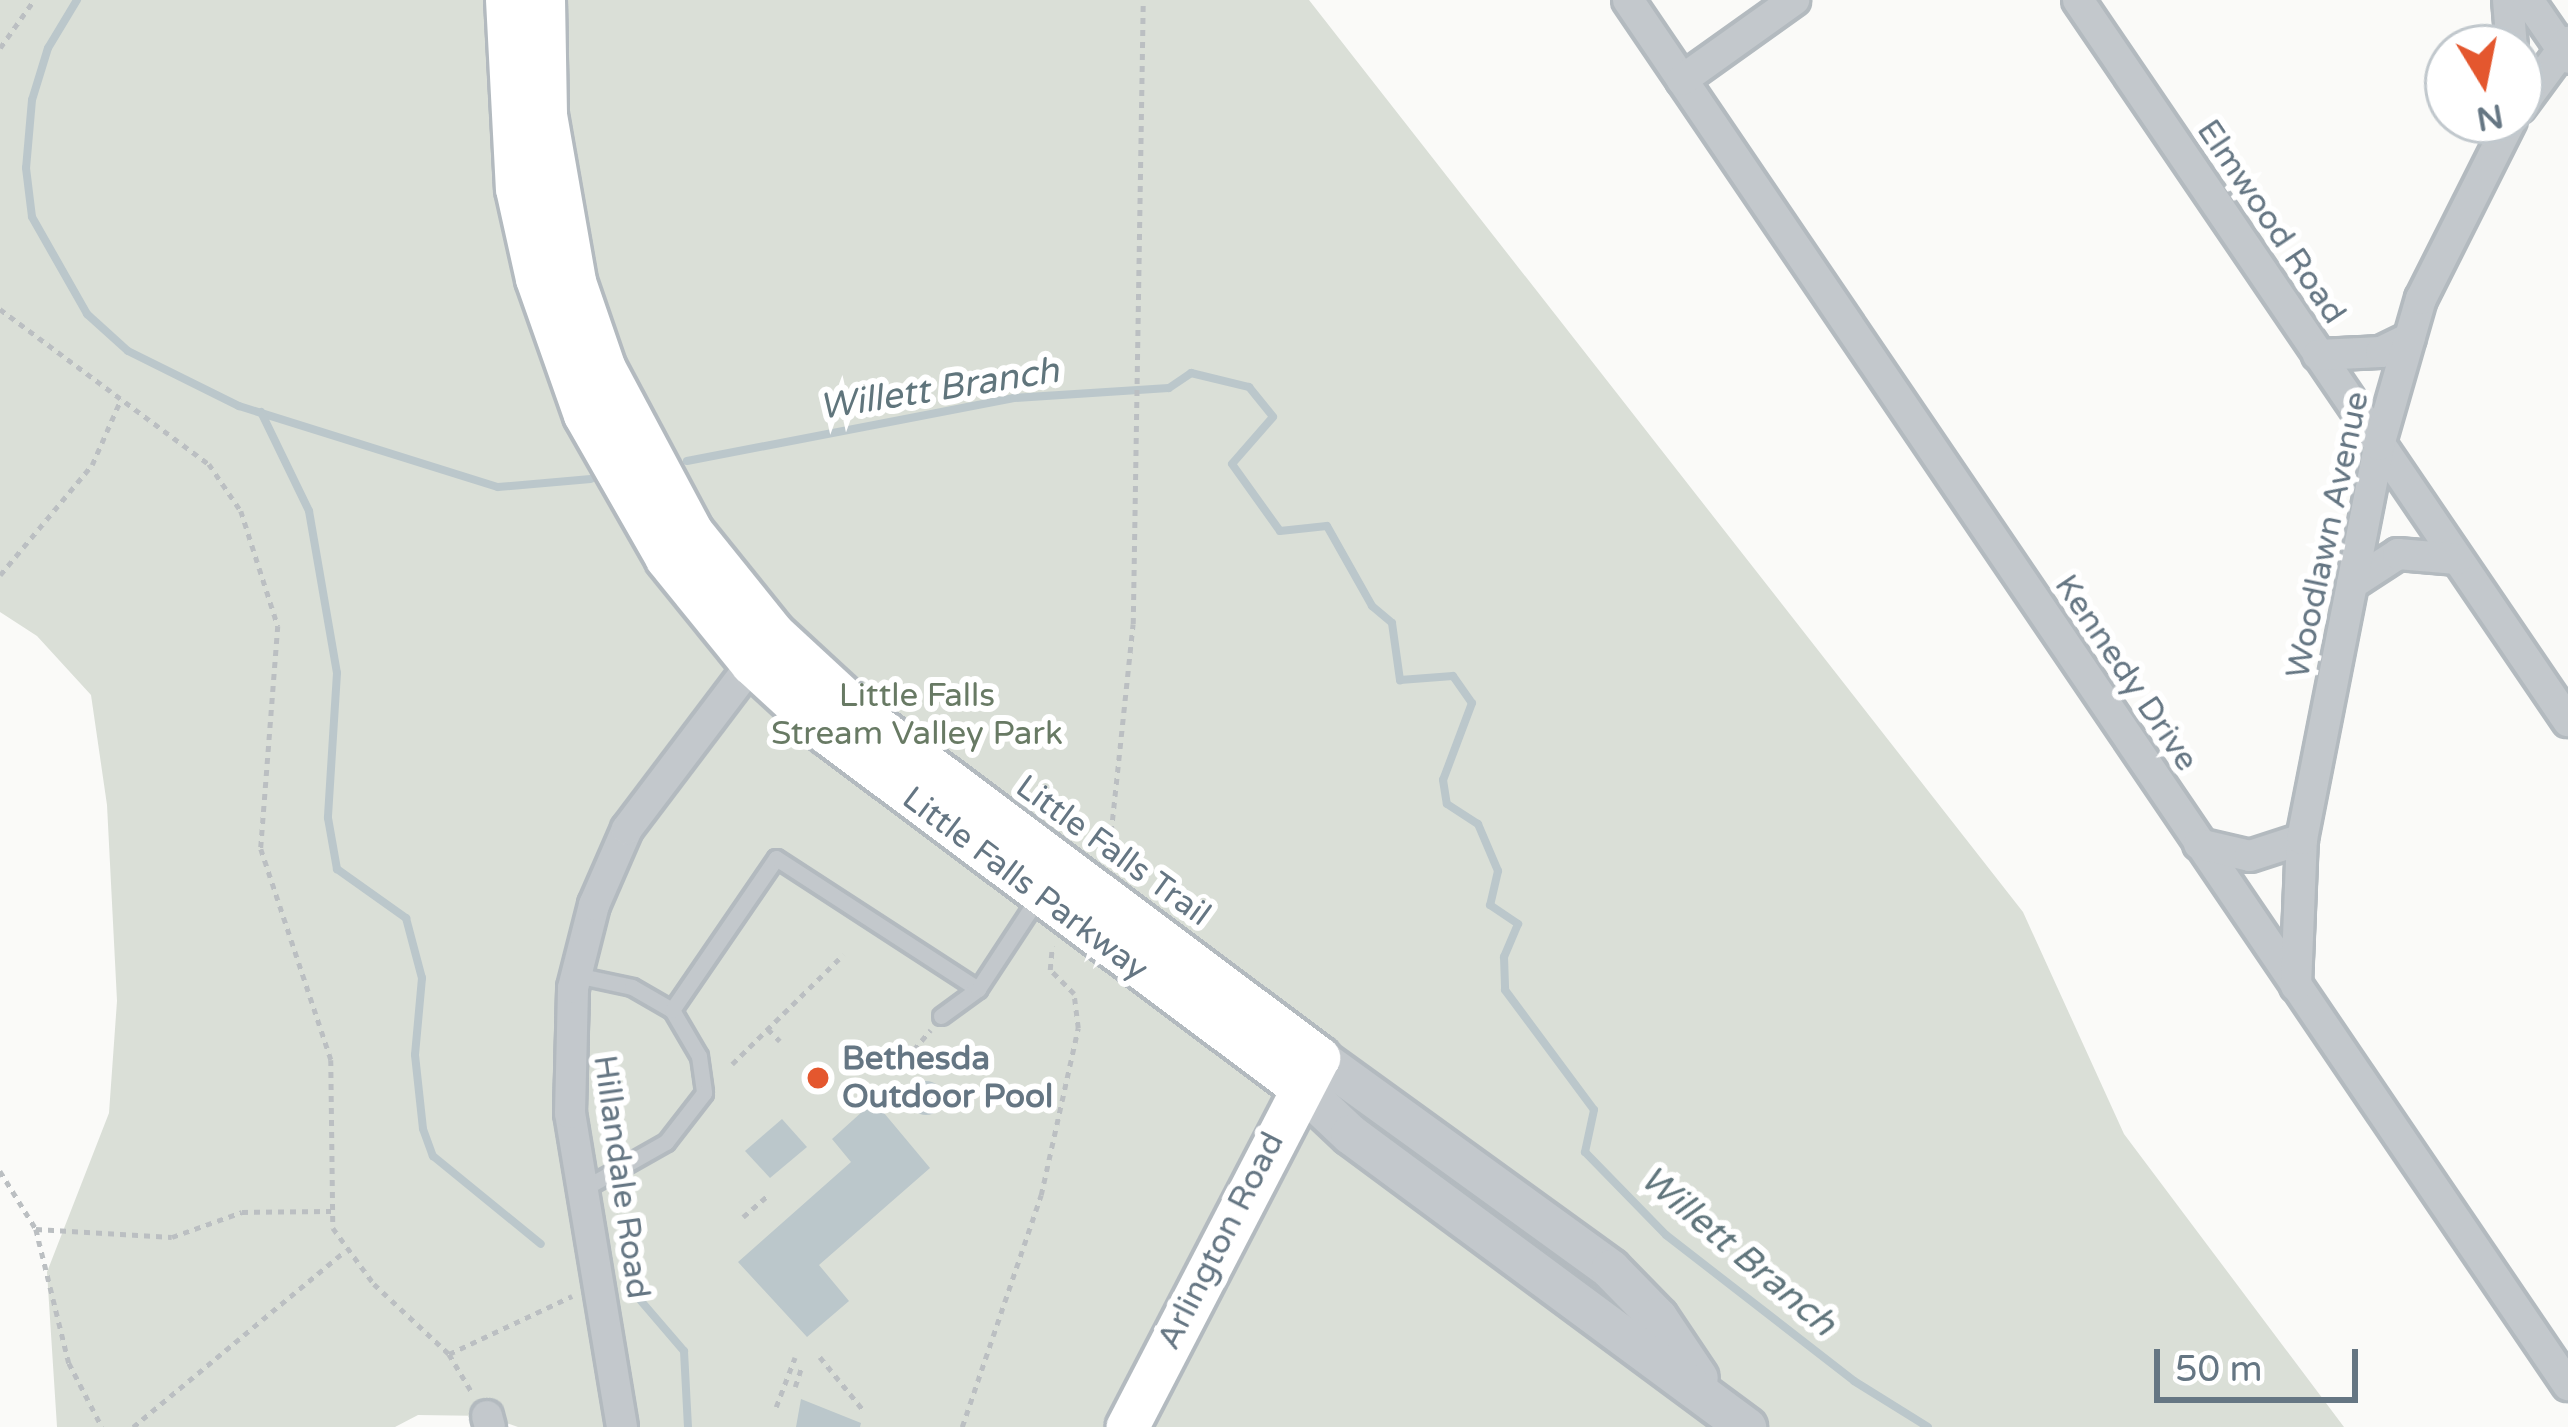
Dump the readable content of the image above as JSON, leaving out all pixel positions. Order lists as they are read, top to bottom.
{
  "streets": {
    "main road": ["Little Falls Parkway", "Arlington Road"],
    "street": [
      "Elmwood Road",
      "Woodlawn Avenue",
      "Kennedy Drive",
      "Hillandale Road"
    ]
  },
  "crossings": [
    ["Elmwood Road", "Woodlawn Avenue"],
    ["Woodlawn Avenue", "Kennedy Drive"],
    ["Little Falls Parkway", "Hillandale Road"],
    ["Little Falls Parkway", "Arlington Road"]
  ],
  "water": ["Willett Branch"],
  "parks": ["Little Falls Stream Valley Park"],
  "places": ["Bethesda Outdoor Pool"],
  "scale_bar": "50 m",
  "north": "bottom"
}
